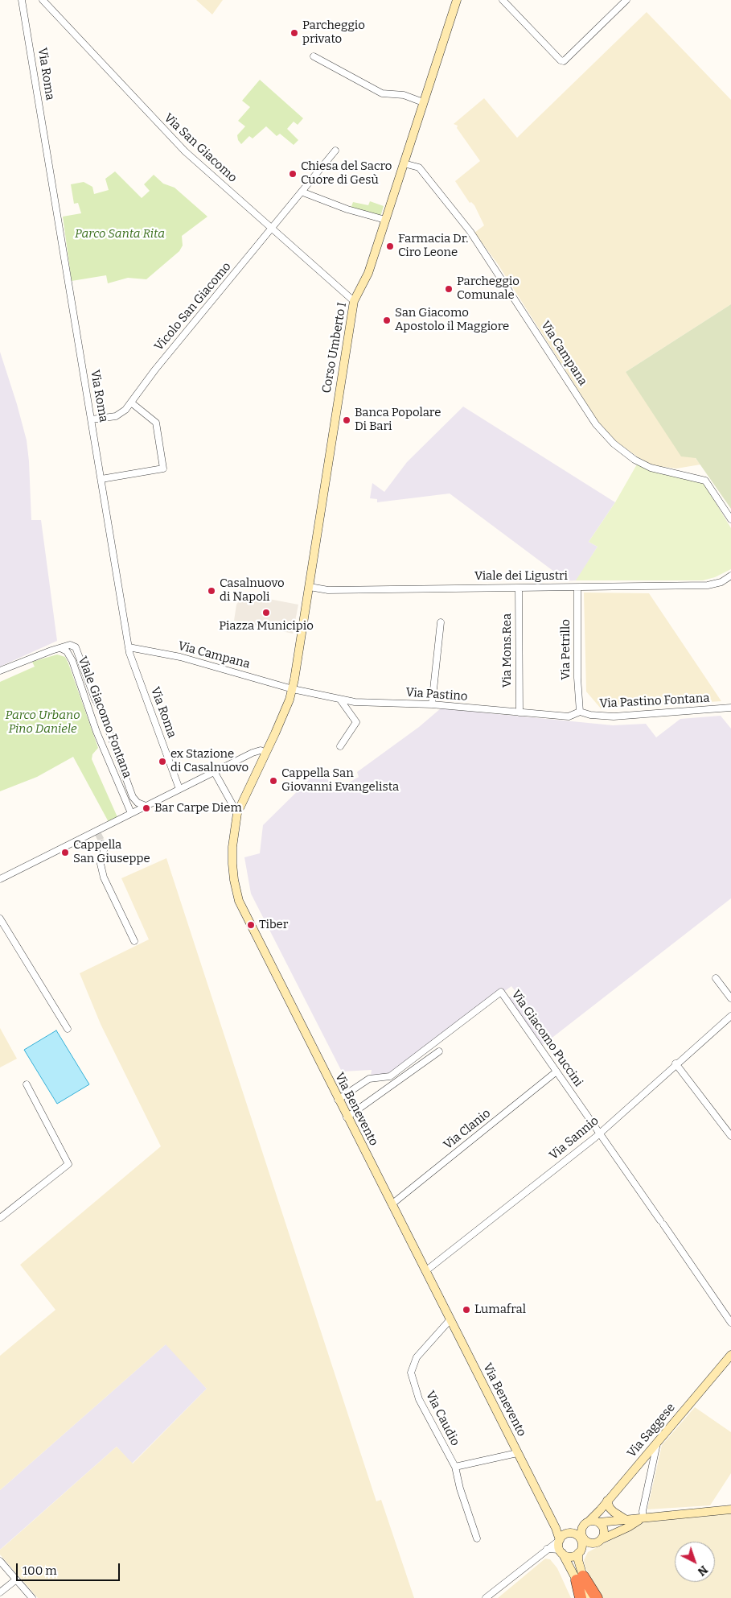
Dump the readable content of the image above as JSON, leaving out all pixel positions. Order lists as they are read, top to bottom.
{
  "streets": {
    "main road": ["Corso Umberto I", "Via Benevento", "Via Saggese"],
    "street": [
      "Via Roma",
      "Via San Giacomo",
      "Vicolo San Giacomo",
      "Via Campana",
      "Viale dei Ligustri",
      "Via Petrillo",
      "Via Mons.Rea",
      "Via Pastino",
      "Via Pastino Fontana",
      "Viale Giacomo Fontana",
      "Via Giacomo Puccini",
      "Via Clanio",
      "Via Sannio",
      "Via Caudio"
    ]
  },
  "crossings": [
    ["Via Roma", "Vicolo San Giacomo"],
    ["Via Roma", "Via Campana"],
    ["Via San Giacomo", "Vicolo San Giacomo"],
    ["Via San Giacomo", "Corso Umberto I"],
    ["Corso Umberto I", "Via Campana"],
    ["Corso Umberto I", "Viale dei Ligustri"],
    ["Corso Umberto I", "Via Pastino"],
    ["Corso Umberto I", "Via Benevento"],
    ["Via Campana", "Via Pastino"],
    ["Via Campana", "Via Benevento"],
    ["Viale dei Ligustri", "Via Petrillo"],
    ["Viale dei Ligustri", "Via Mons.Rea"],
    ["Via Petrillo", "Via Pastino"],
    ["Via Petrillo", "Via Pastino Fontana"],
    ["Via Mons.Rea", "Via Pastino"],
    ["Via Pastino", "Via Pastino Fontana"],
    ["Via Pastino", "Via Benevento"],
    ["Via Giacomo Puccini", "Via Benevento"],
    ["Via Giacomo Puccini", "Via Clanio"],
    ["Via Giacomo Puccini", "Via Sannio"],
    ["Via Benevento", "Via Clanio"],
    ["Via Benevento", "Via Sannio"],
    ["Via Benevento", "Via Caudio"]
  ],
  "parks": ["Parco Santa Rita", "Parco Urbano Pino Daniele"],
  "places": [
    "Parcheggio privato",
    "Chiesa del Sacro Cuore di Gesù",
    "Farmacia Dr. Ciro Leone",
    "Parcheggio Comunale",
    "San Giacomo Apostolo il Maggiore",
    "Banca Popolare Di Bari",
    "Casalnuovo di Napoli",
    "Piazza Municipio",
    "ex Stazione di Casalnuovo",
    "Cappella San Giovanni Evangelista",
    "Bar Carpe Diem",
    "Cappella San Giuseppe",
    "Tiber",
    "Lumafral"
  ],
  "scale_bar": "100 m",
  "north": "bottom right"
}
